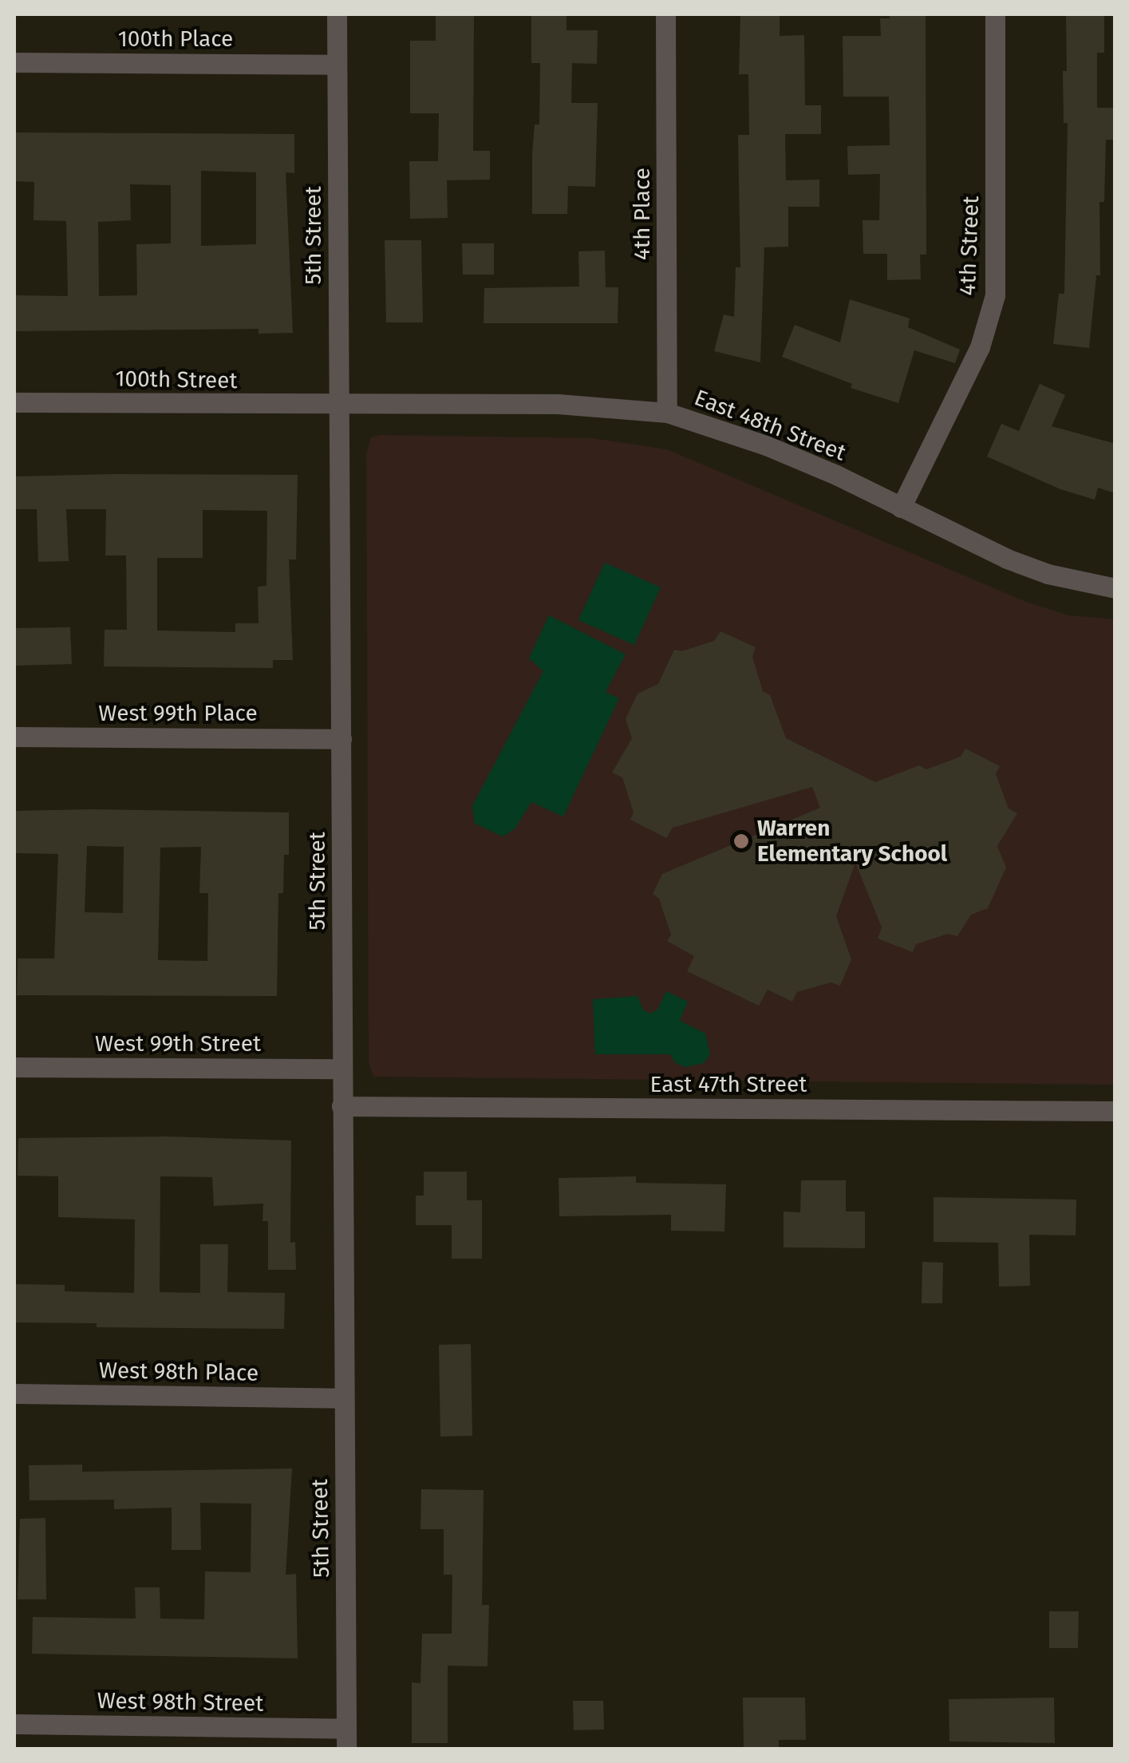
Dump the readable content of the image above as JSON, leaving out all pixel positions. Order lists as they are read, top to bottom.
{
  "streets": {
    "street": [
      "100th Place",
      "4th Place",
      "5th Street",
      "4th Street",
      "100th Street",
      "East 48th Street",
      "West 99th Place",
      "West 99th Street",
      "East 47th Street",
      "West 98th Place",
      "West 98th Street"
    ]
  },
  "crossings": [
    ["100th Place", "5th Street"],
    ["4th Place", "East 48th Street"],
    ["5th Street", "100th Street"],
    ["5th Street", "East 48th Street"],
    ["5th Street", "West 99th Place"],
    ["5th Street", "West 99th Street"],
    ["5th Street", "East 47th Street"],
    ["5th Street", "West 98th Place"],
    ["5th Street", "West 98th Street"],
    ["4th Street", "East 48th Street"],
    ["100th Street", "East 48th Street"]
  ],
  "places": ["Warren Elementary School"]
}
